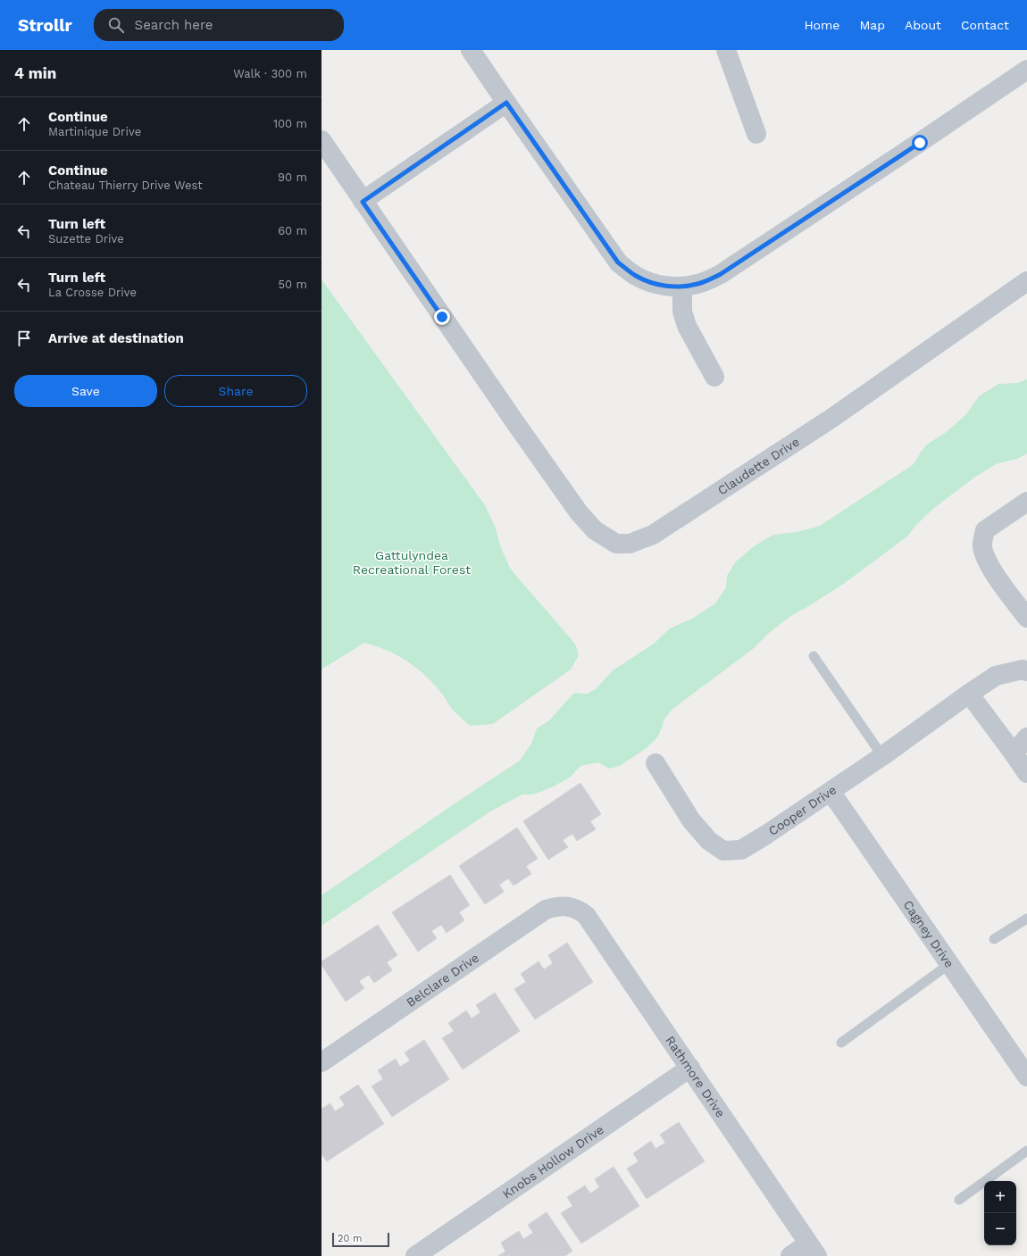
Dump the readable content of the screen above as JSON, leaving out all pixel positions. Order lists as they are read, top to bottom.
{
  "streets": {
    "street": [
      "Claudette Drive",
      "Cooper Drive",
      "Cagney Drive",
      "Belclare Drive",
      "Rathmore Drive",
      "Knobs Hollow Drive"
    ]
  },
  "crossings": [
    ["Cooper Drive", "Cagney Drive"],
    ["Belclare Drive", "Rathmore Drive"],
    ["Rathmore Drive", "Knobs Hollow Drive"]
  ],
  "parks": ["Gattulyndea Recreational Forest"],
  "scale_bar": "20 m",
  "page": {
    "header": "Strollr",
    "search": "Search here",
    "nav": [
      "Home",
      "Map",
      "About",
      "Contact"
    ],
    "heading": ["4 min", "Walk · 300 m"],
    "list": [
      ["Continue", "Martinique Drive", "100 m"],
      ["Continue", "Chateau Thierry Drive West", "90 m"],
      ["Turn left", "Suzette Drive", "60 m"],
      ["Turn left", "La Crosse Drive", "50 m"],
      "Arrive at destination"
    ],
    "buttons": ["Save", "Share"],
    "map_buttons": ["+", "−"],
    "scale": "20 m"
  }
}
